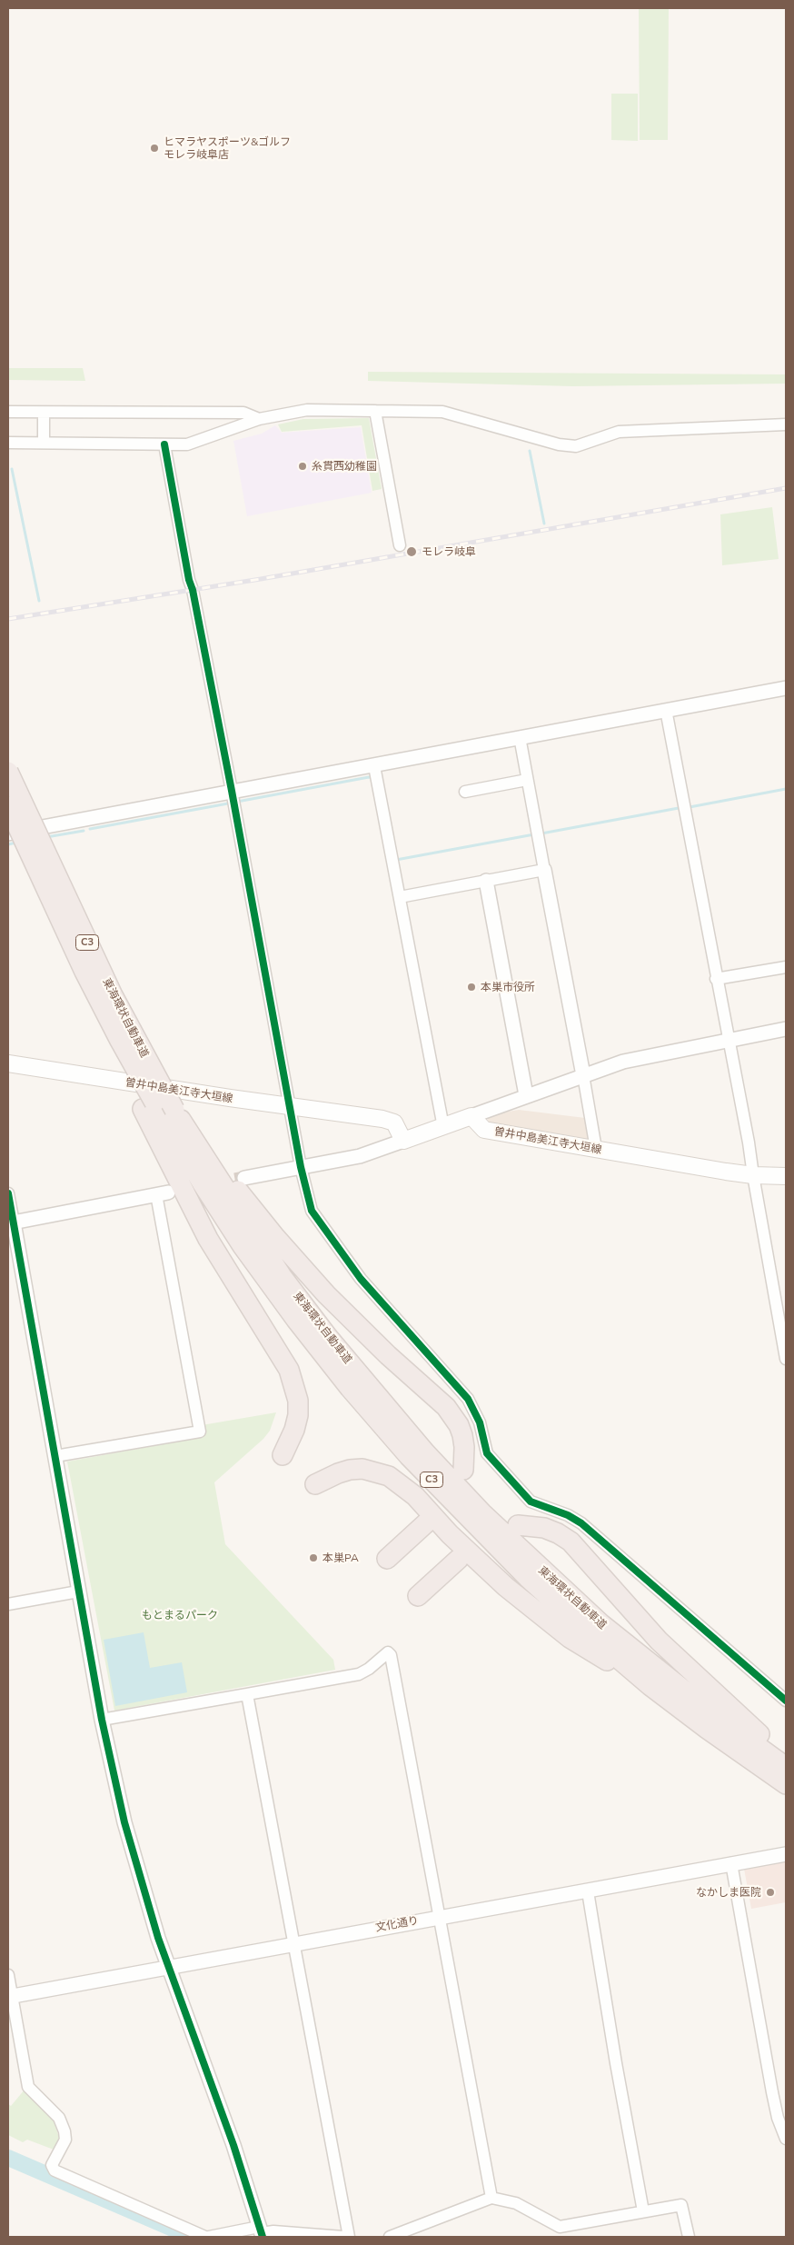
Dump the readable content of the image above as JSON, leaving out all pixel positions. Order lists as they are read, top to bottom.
{
  "streets": {
    "highway": ["C3", "東海環状自動車道"],
    "main road": ["曽井中島美江寺大垣線"],
    "street": ["文化通り"]
  },
  "parks": ["もとまるパーク"],
  "places": [
    "ヒマラヤスポーツ&ゴルフ モレラ岐阜店",
    "糸貫西幼稚園",
    "モレラ岐阜",
    "本巣市役所",
    "本巣PA",
    "なかしま医院"
  ]
}
